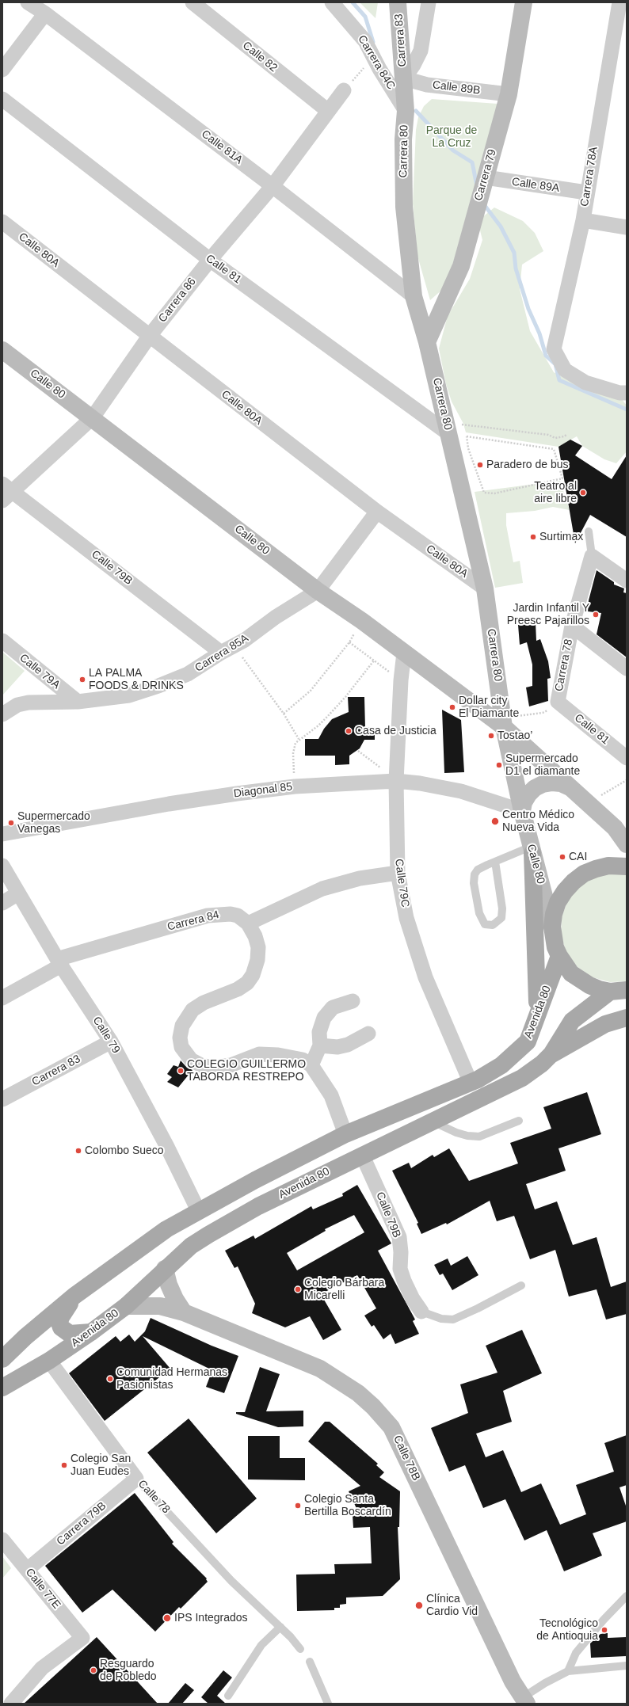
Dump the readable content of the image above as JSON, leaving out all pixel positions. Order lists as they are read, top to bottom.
{
  "streets": {
    "main road": ["Avenida 80"],
    "street": [
      "Carrera 83",
      "Calle 82",
      "Carrera 84C",
      "Calle 89B",
      "Calle 81A",
      "Carrera 80",
      "Carrera 79",
      "Carrera 78A",
      "Calle 89A",
      "Calle 80A",
      "Calle 81",
      "Carrera 86",
      "Calle 80",
      "Calle 79B",
      "Carrera 85A",
      "Carrera 78",
      "Calle 79A",
      "Diagonal 85",
      "Calle 79C",
      "Carrera 84",
      "Calle 79",
      "Calle 78B",
      "Calle 78",
      "Carrera 79B",
      "Calle 77E"
    ]
  },
  "crossings": [
    ["Carrera 83", "Calle 89B"],
    ["Carrera 83", "Carrera 80"],
    ["Carrera 83", "Calle 79"],
    ["Calle 82", "Carrera 86"],
    ["Carrera 84C", "Carrera 80"],
    ["Calle 89B", "Carrera 80"],
    ["Calle 89B", "Carrera 79"],
    ["Calle 81A", "Carrera 80"],
    ["Calle 81A", "Carrera 86"],
    ["Carrera 80", "Carrera 79"],
    ["Carrera 80", "Calle 80A"],
    ["Carrera 80", "Calle 81"],
    ["Carrera 80", "Calle 80"],
    ["Carrera 79", "Calle 89A"],
    ["Carrera 78A", "Calle 89A"],
    ["Calle 80A", "Carrera 86"],
    ["Calle 80A", "Carrera 85A"],
    ["Calle 81", "Carrera 86"],
    ["Calle 81", "Carrera 78"],
    ["Carrera 86", "Calle 80"],
    ["Carrera 86", "Calle 79B"],
    ["Calle 80", "Carrera 85A"],
    ["Calle 80", "Diagonal 85"],
    ["Calle 80", "Calle 79C"],
    ["Calle 79B", "Carrera 85A"],
    ["Calle 79B", "Avenida 80"],
    ["Carrera 85A", "Calle 79A"],
    ["Diagonal 85", "Calle 79C"],
    ["Calle 79C", "Avenida 80"],
    ["Carrera 84", "Calle 79"],
    ["Avenida 80", "Calle 79"],
    ["Avenida 80", "Calle 78B"],
    ["Avenida 80", "Calle 78"],
    ["Calle 78", "Carrera 79B"],
    ["Carrera 79B", "Calle 77E"]
  ],
  "parks": ["Parque de La Cruz"],
  "places": [
    "Paradero de bus",
    "Teatro al aire libre",
    "Surtimax",
    "Jardin Infantil Y Preesc Pajarillos",
    "LA PALMA FOODS & DRINKS",
    "Dollar city El Diamante",
    "Casa de Justicia",
    "Tostao’",
    "Supermercado D1 el diamante",
    "Centro Médico Nueva Vida",
    "Supermercado Vanegas",
    "CAI",
    "COLEGIO GUILLERMO TABORDA RESTREPO",
    "Colombo Sueco",
    "Colegio Bárbara Micarelli",
    "Comunidad Hermanas Pasionistas",
    "Colegio San Juan Eudes",
    "Colegio Santa Bertilla Boscardín",
    "Clínica Cardio Vid",
    "IPS Integrados",
    "Tecnológico de Antioquia",
    "Resguardo de Robledo"
  ]
}
